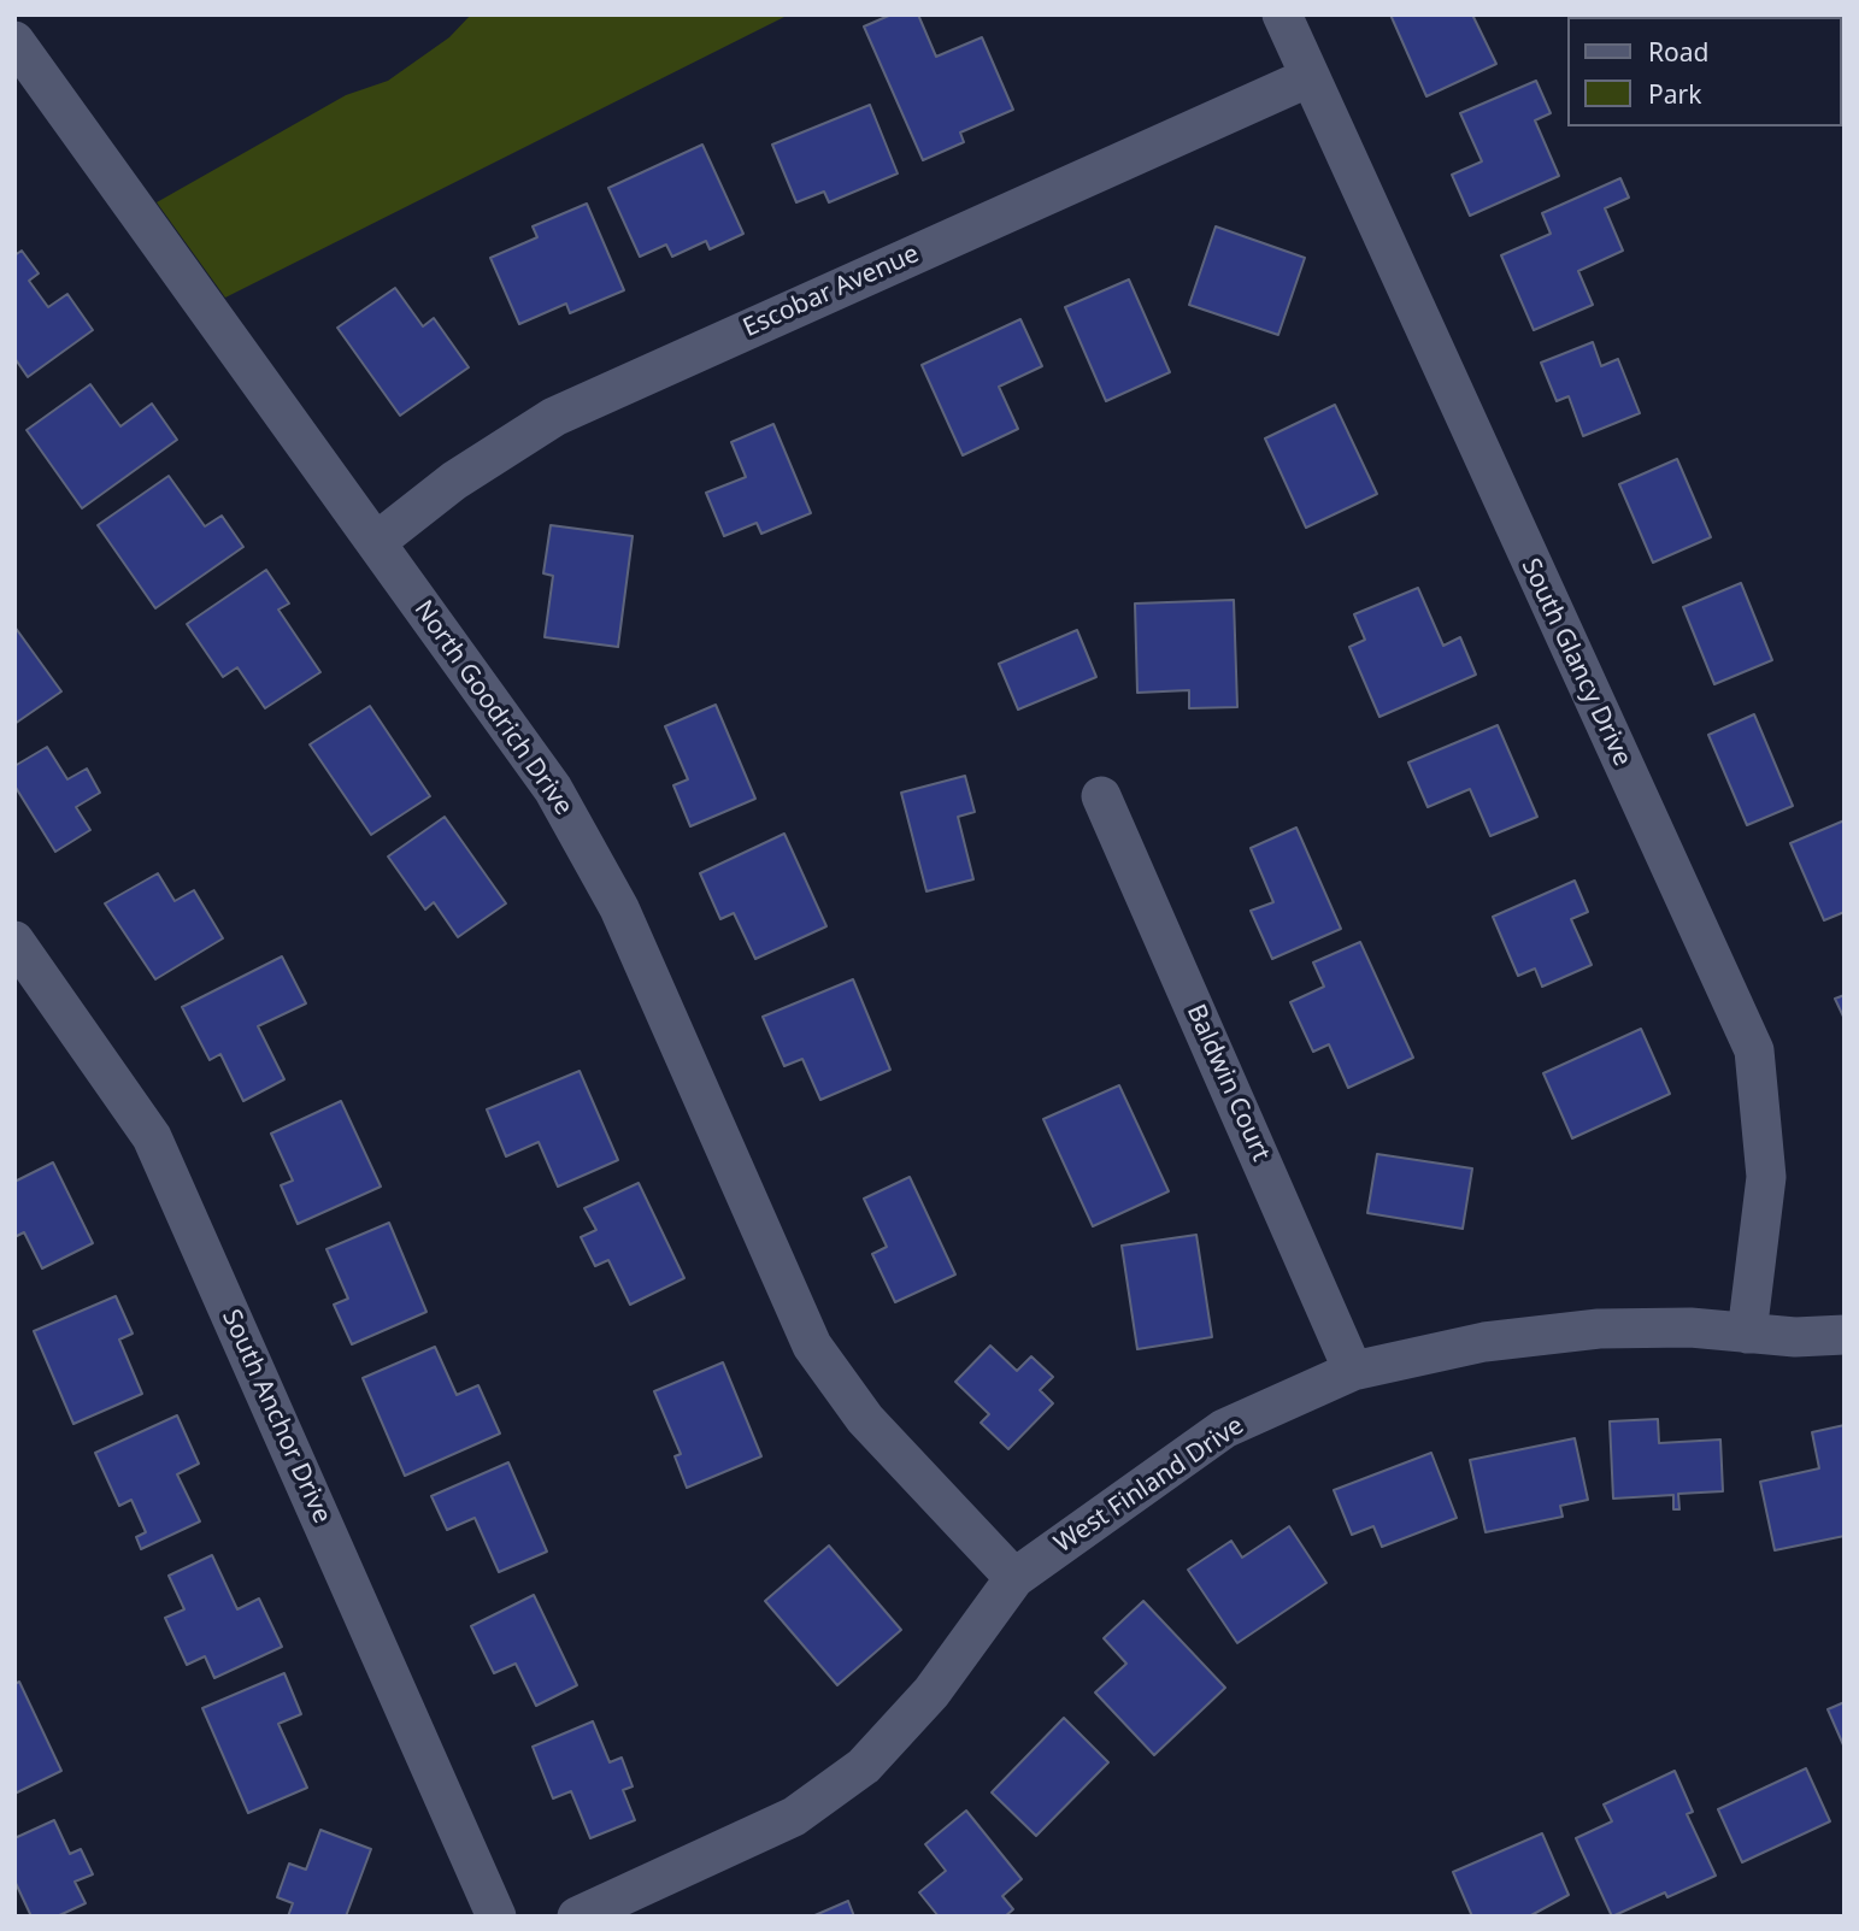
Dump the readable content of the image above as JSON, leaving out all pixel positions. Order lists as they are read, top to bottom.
{
  "streets": {
    "street": [
      "Escobar Avenue",
      "South Glancy Drive",
      "North Goodrich Drive",
      "Baldwin Court",
      "South Anchor Drive",
      "West Finland Drive"
    ]
  },
  "crossings": [
    ["Escobar Avenue", "South Glancy Drive"],
    ["Escobar Avenue", "North Goodrich Drive"],
    ["South Glancy Drive", "West Finland Drive"],
    ["North Goodrich Drive", "West Finland Drive"],
    ["Baldwin Court", "West Finland Drive"]
  ],
  "legend": ["Road", "Park"]
}
